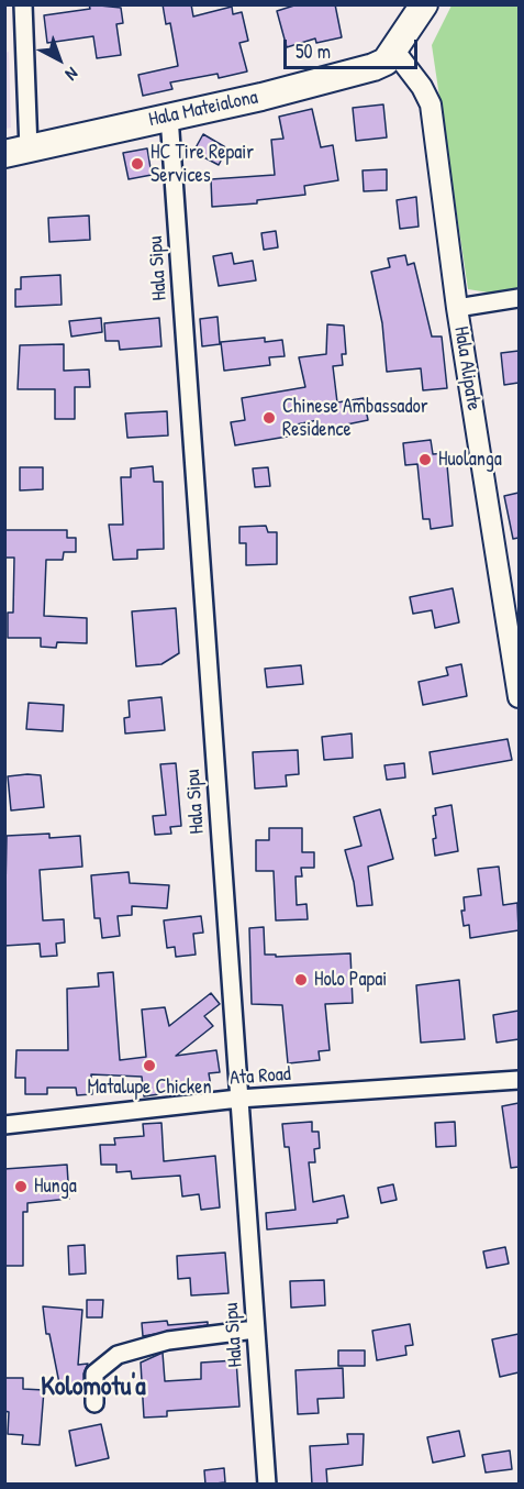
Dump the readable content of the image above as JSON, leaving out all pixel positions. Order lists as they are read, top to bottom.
{
  "streets": {
    "main road": ["Hala Mateialona"],
    "street": ["Hala Sipu", "Hala Alipate", "Ata Road"]
  },
  "crossings": [
    ["Hala Mateialona", "Hala Sipu"],
    ["Hala Mateialona", "Hala Alipate"],
    ["Hala Sipu", "Ata Road"]
  ],
  "districts": ["Kolomotu'a"],
  "places": [
    "HC Tire Repair Services",
    "Chinese Ambassador Residence",
    "Huolanga",
    "Holo Papai",
    "Matalupe Chicken",
    "Hunga"
  ],
  "scale_bar": "50 m",
  "north": "bottom right"
}
